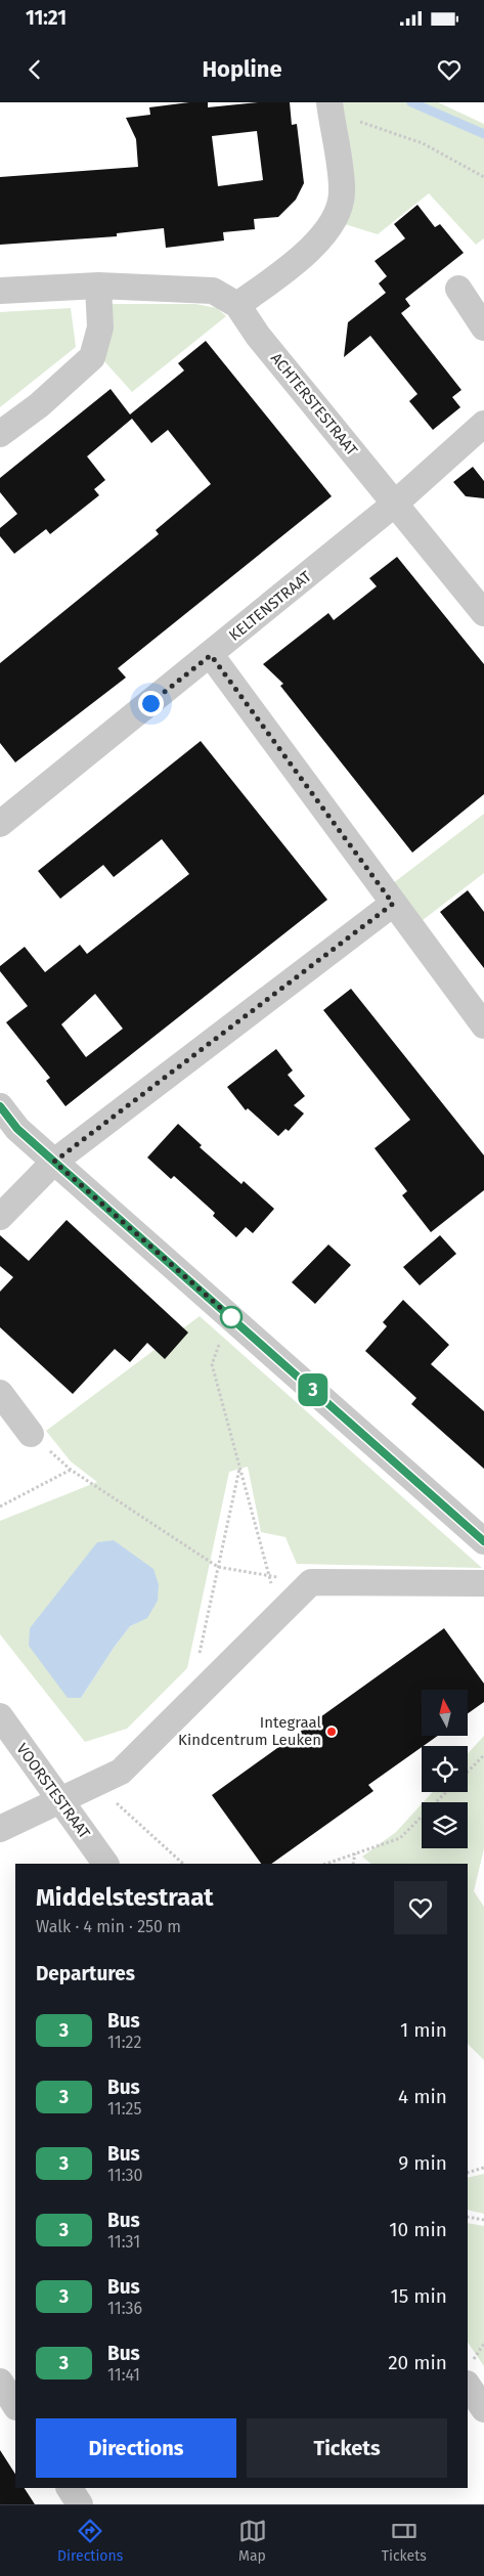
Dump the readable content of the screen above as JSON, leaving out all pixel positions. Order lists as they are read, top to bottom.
{
  "streets": {
    "street": ["ACHTERSTESTRAAT", "KELTENSTRAAT", "VOORSTESTRAAT"]
  },
  "crossings": [
    ["ACHTERSTESTRAAT", "KELTENSTRAAT"]
  ],
  "places": ["Integraal Kindcentrum Leuken"],
  "lines": ["bus line 3"],
  "north": "top",
  "page": {
    "status": "11:21",
    "header": "Hopline",
    "on_map": "3",
    "heading": [
      ["Middelstestraat", "Walk · 4 min · 250 m"],
      "Departures"
    ],
    "list": [
      {
        "mark": "3",
        "name": "Bus",
        "note": "11:22",
        "value": "1 min"
      },
      {
        "mark": "3",
        "name": "Bus",
        "note": "11:25",
        "value": "4 min"
      },
      {
        "mark": "3",
        "name": "Bus",
        "note": "11:30",
        "value": "9 min"
      },
      {
        "mark": "3",
        "name": "Bus",
        "note": "11:31",
        "value": "10 min"
      },
      {
        "mark": "3",
        "name": "Bus",
        "note": "11:36",
        "value": "15 min"
      },
      {
        "mark": "3",
        "name": "Bus",
        "note": "11:41",
        "value": "20 min"
      }
    ],
    "buttons": ["Directions", "Tickets"],
    "tabs": ["Directions", "Map", "Tickets"]
  }
}
